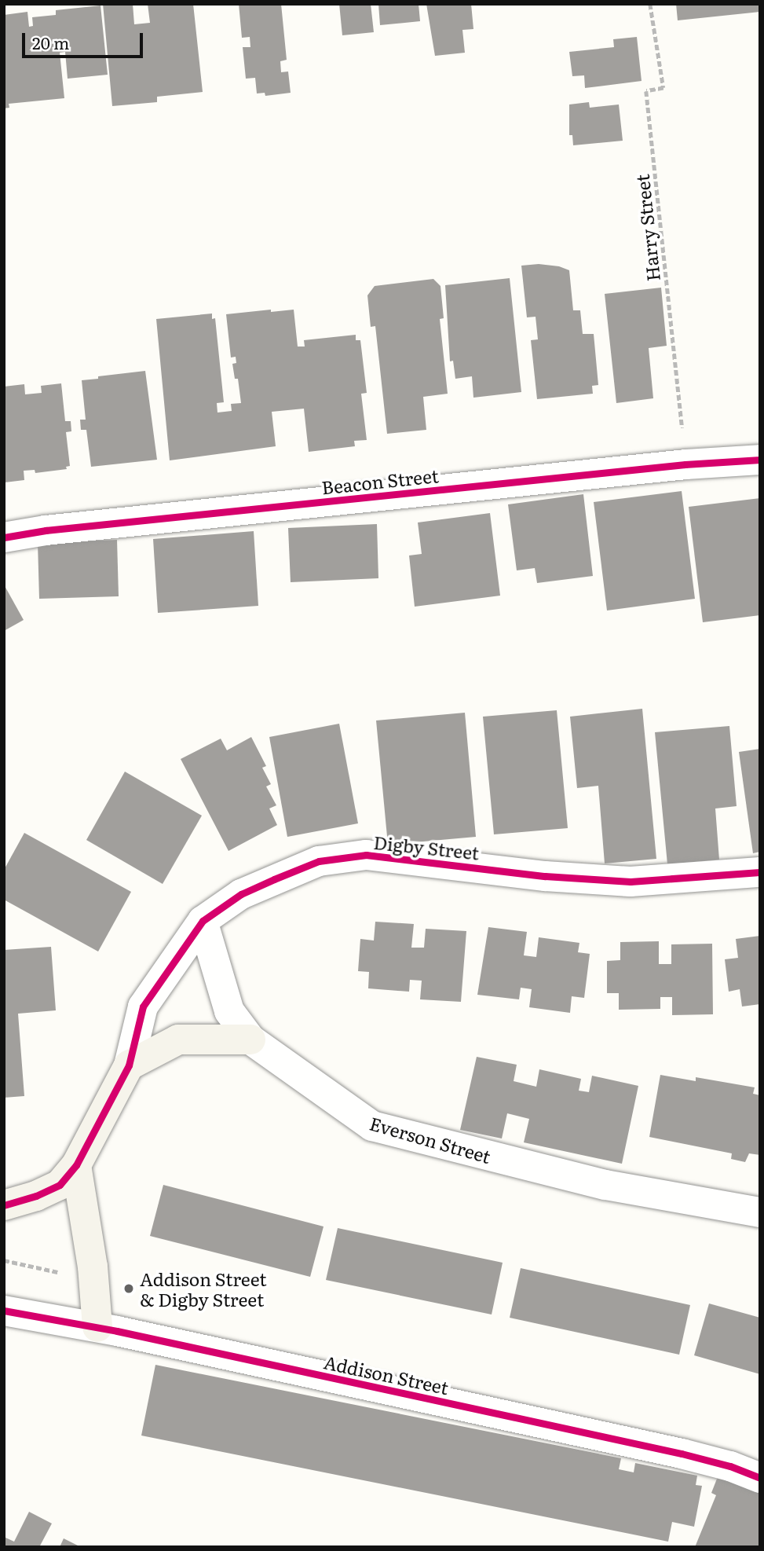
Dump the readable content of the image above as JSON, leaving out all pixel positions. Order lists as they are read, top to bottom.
{
  "streets": {
    "street": [
      "Beacon Street",
      "Digby Street",
      "Everson Street",
      "Addison Street"
    ],
    "path": ["Harry Street"]
  },
  "crossings": [
    ["Harry Street", "Beacon Street"],
    ["Digby Street", "Everson Street"]
  ],
  "places": ["Addison Street & Digby Street"],
  "scale_bar": "20 m"
}
